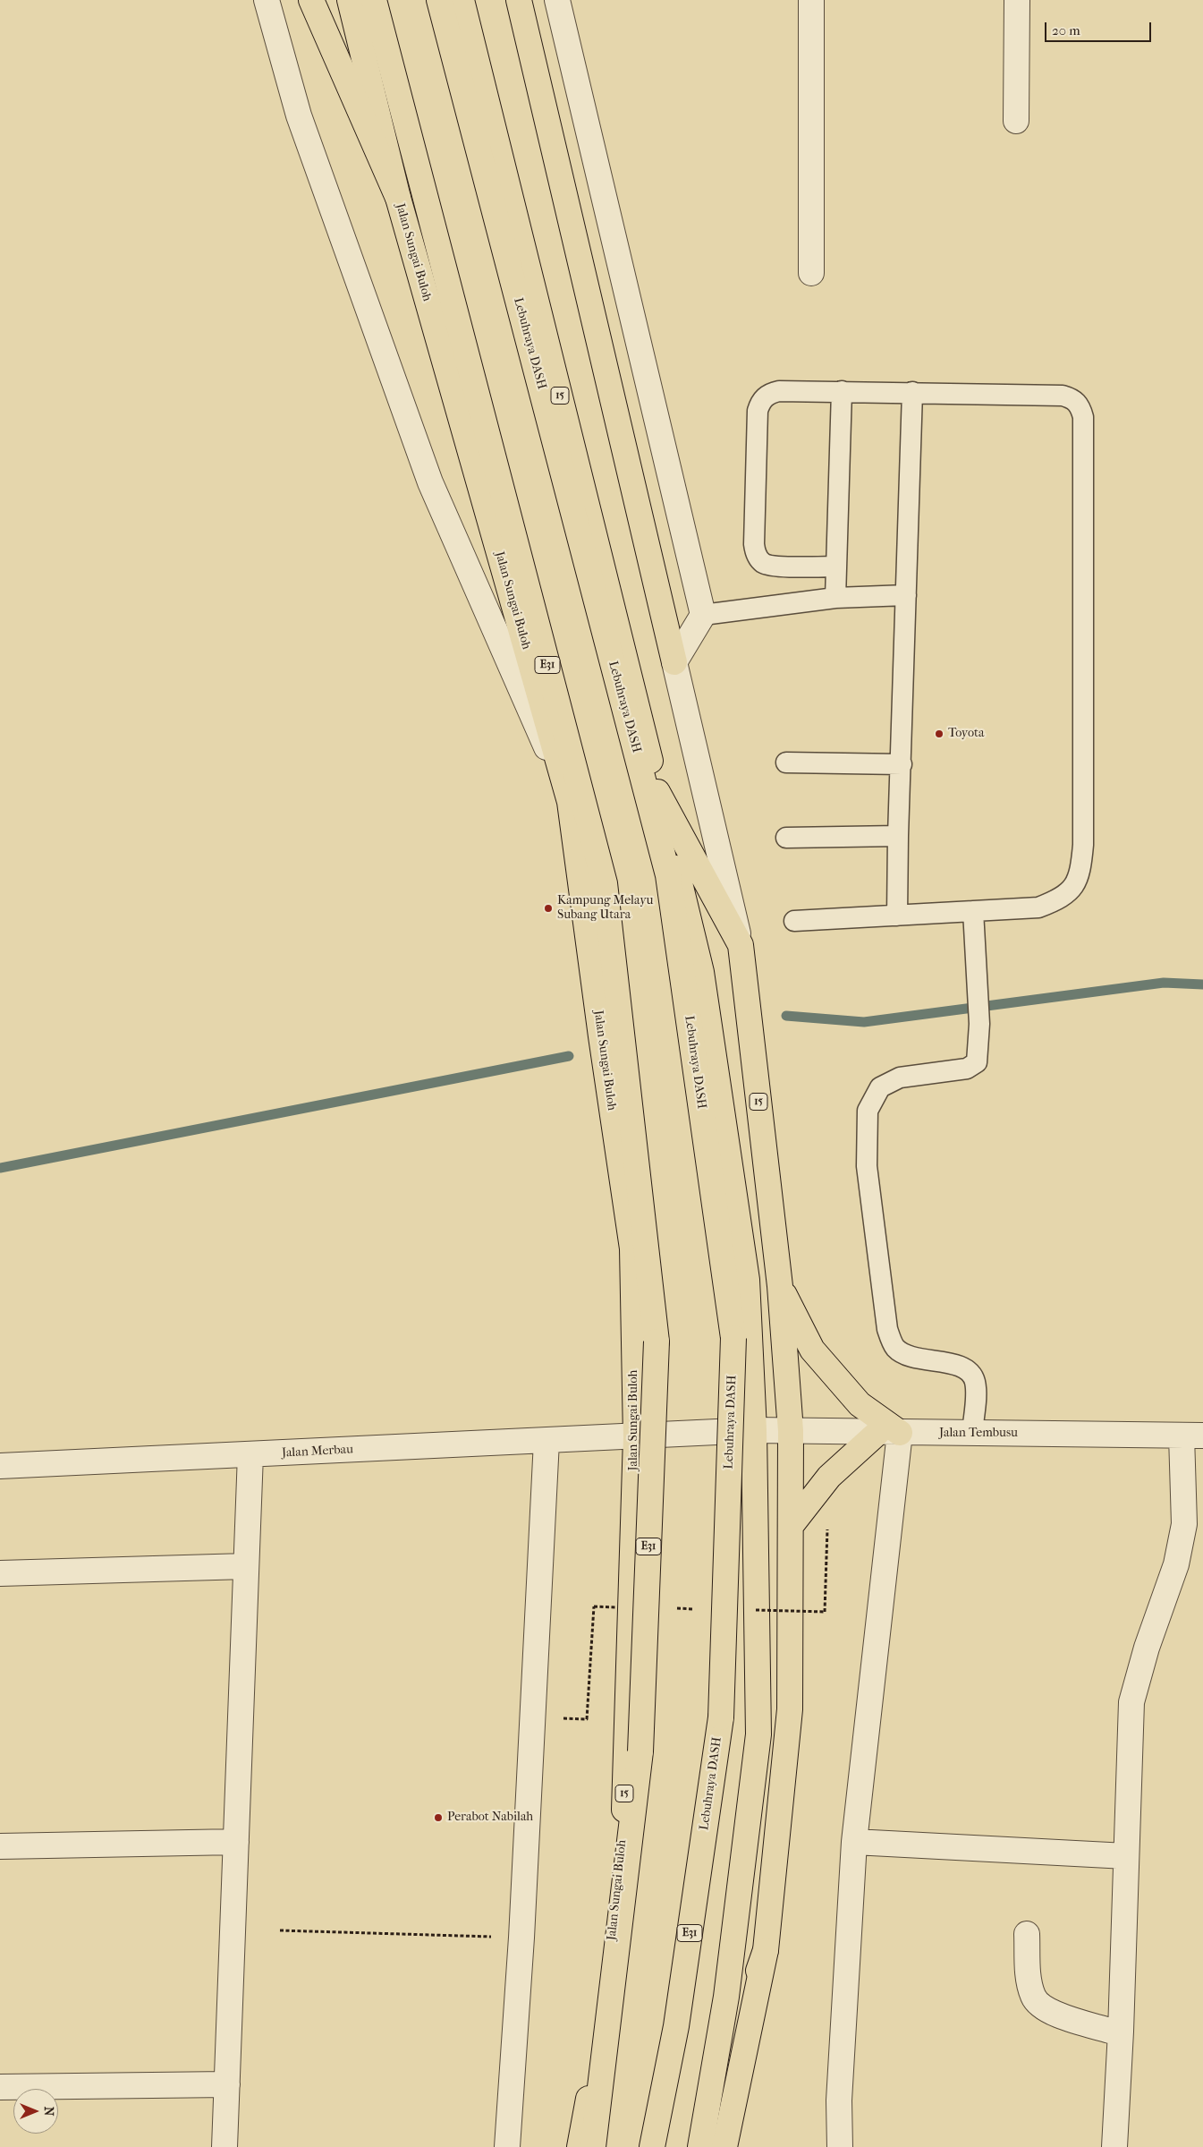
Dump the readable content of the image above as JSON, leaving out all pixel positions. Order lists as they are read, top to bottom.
{
  "streets": {
    "highway": [
      "Jalan Sungai Buloh",
      "Lebuhraya DASH",
      "15",
      "E31"
    ],
    "street": ["Jalan Tembusu", "Jalan Merbau"]
  },
  "crossings": [
    ["Jalan Sungai Buloh", "Jalan Tembusu"],
    ["Jalan Sungai Buloh", "Jalan Merbau"],
    ["15", "Jalan Tembusu"],
    ["Jalan Tembusu", "Jalan Merbau"]
  ],
  "places": ["Toyota", "Kampung Melayu Subang Utara", "Perabot Nabilah"],
  "scale_bar": "20 m",
  "north": "right"
}
